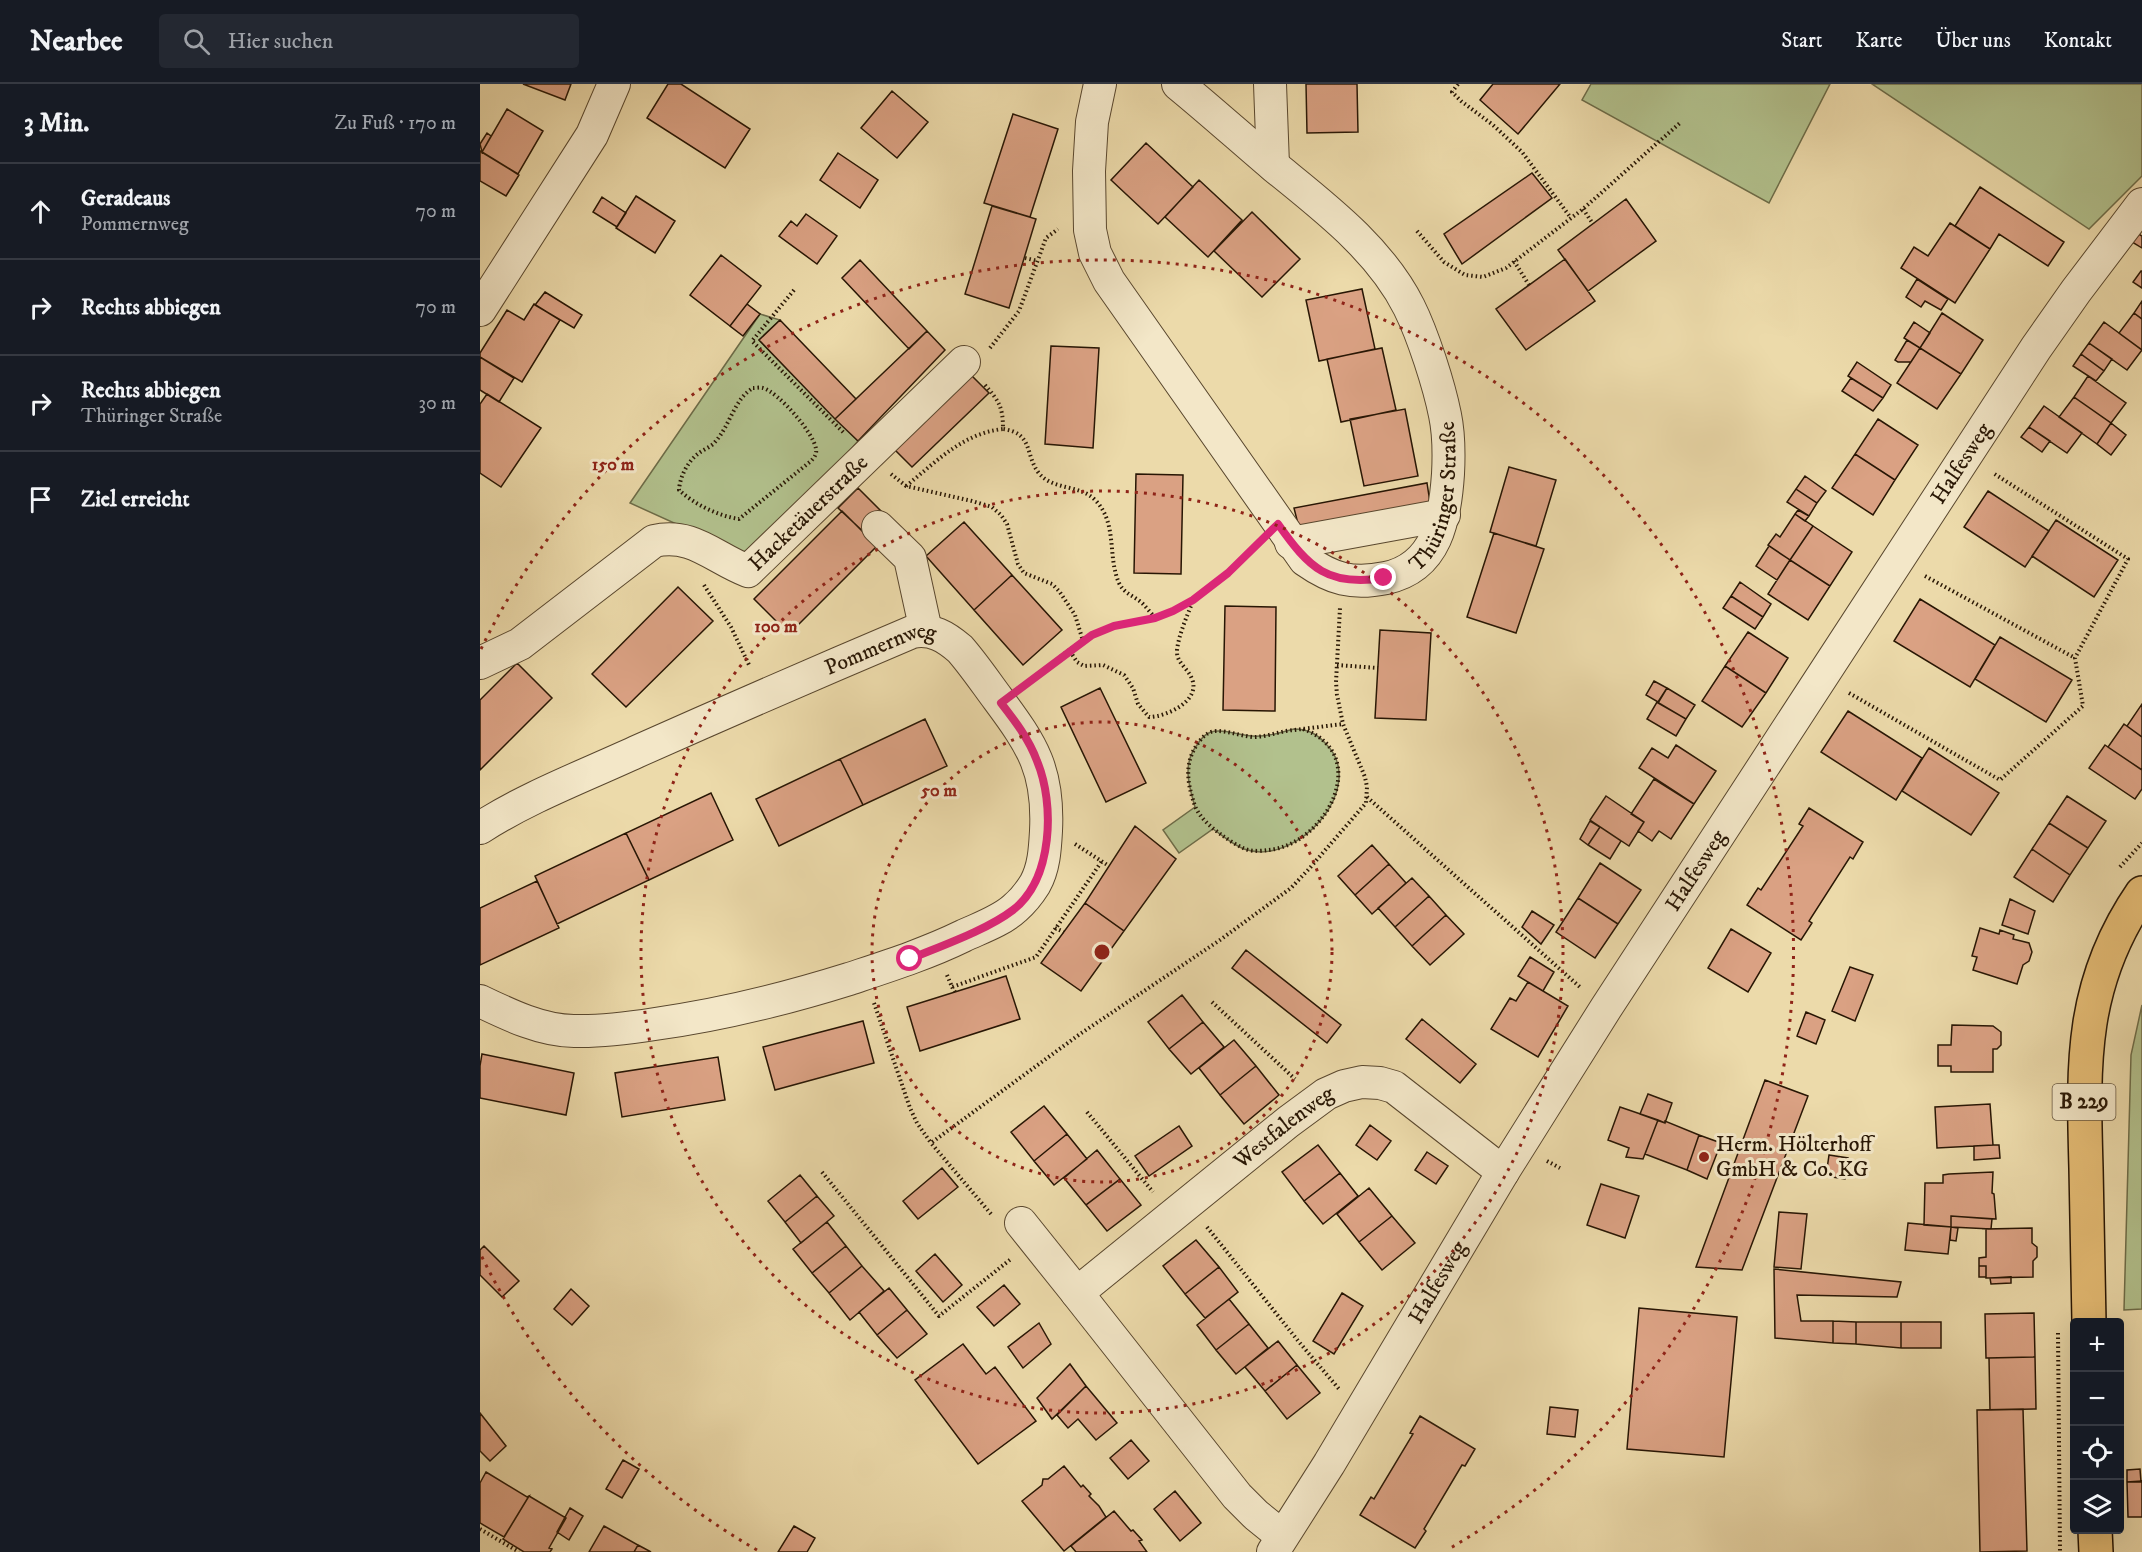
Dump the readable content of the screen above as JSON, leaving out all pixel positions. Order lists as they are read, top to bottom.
{
  "streets": {
    "main road": ["B 229"],
    "street": [
      "Halfesweg",
      "Thüringer Straße",
      "Hacketäuerstraße",
      "Pommernweg",
      "Westfalenweg"
    ]
  },
  "crossings": [
    ["Halfesweg", "Westfalenweg"]
  ],
  "places": ["Herm. Hölterhoff GmbH & Co. KG"],
  "page": {
    "header": "Nearbee",
    "search": "Hier suchen",
    "nav": [
      "Start",
      "Karte",
      "Über uns",
      "Kontakt"
    ],
    "heading": ["3 Min.", "Zu Fuß · 170 m"],
    "list": [
      ["Geradeaus", "Pommernweg", "70 m"],
      ["Rechts abbiegen", "70 m"],
      ["Rechts abbiegen", "Thüringer Straße", "30 m"],
      "Ziel erreicht"
    ],
    "map_buttons": ["+", "−"]
  },
  "rings": ["150 m", "100 m", "50 m"]
}
